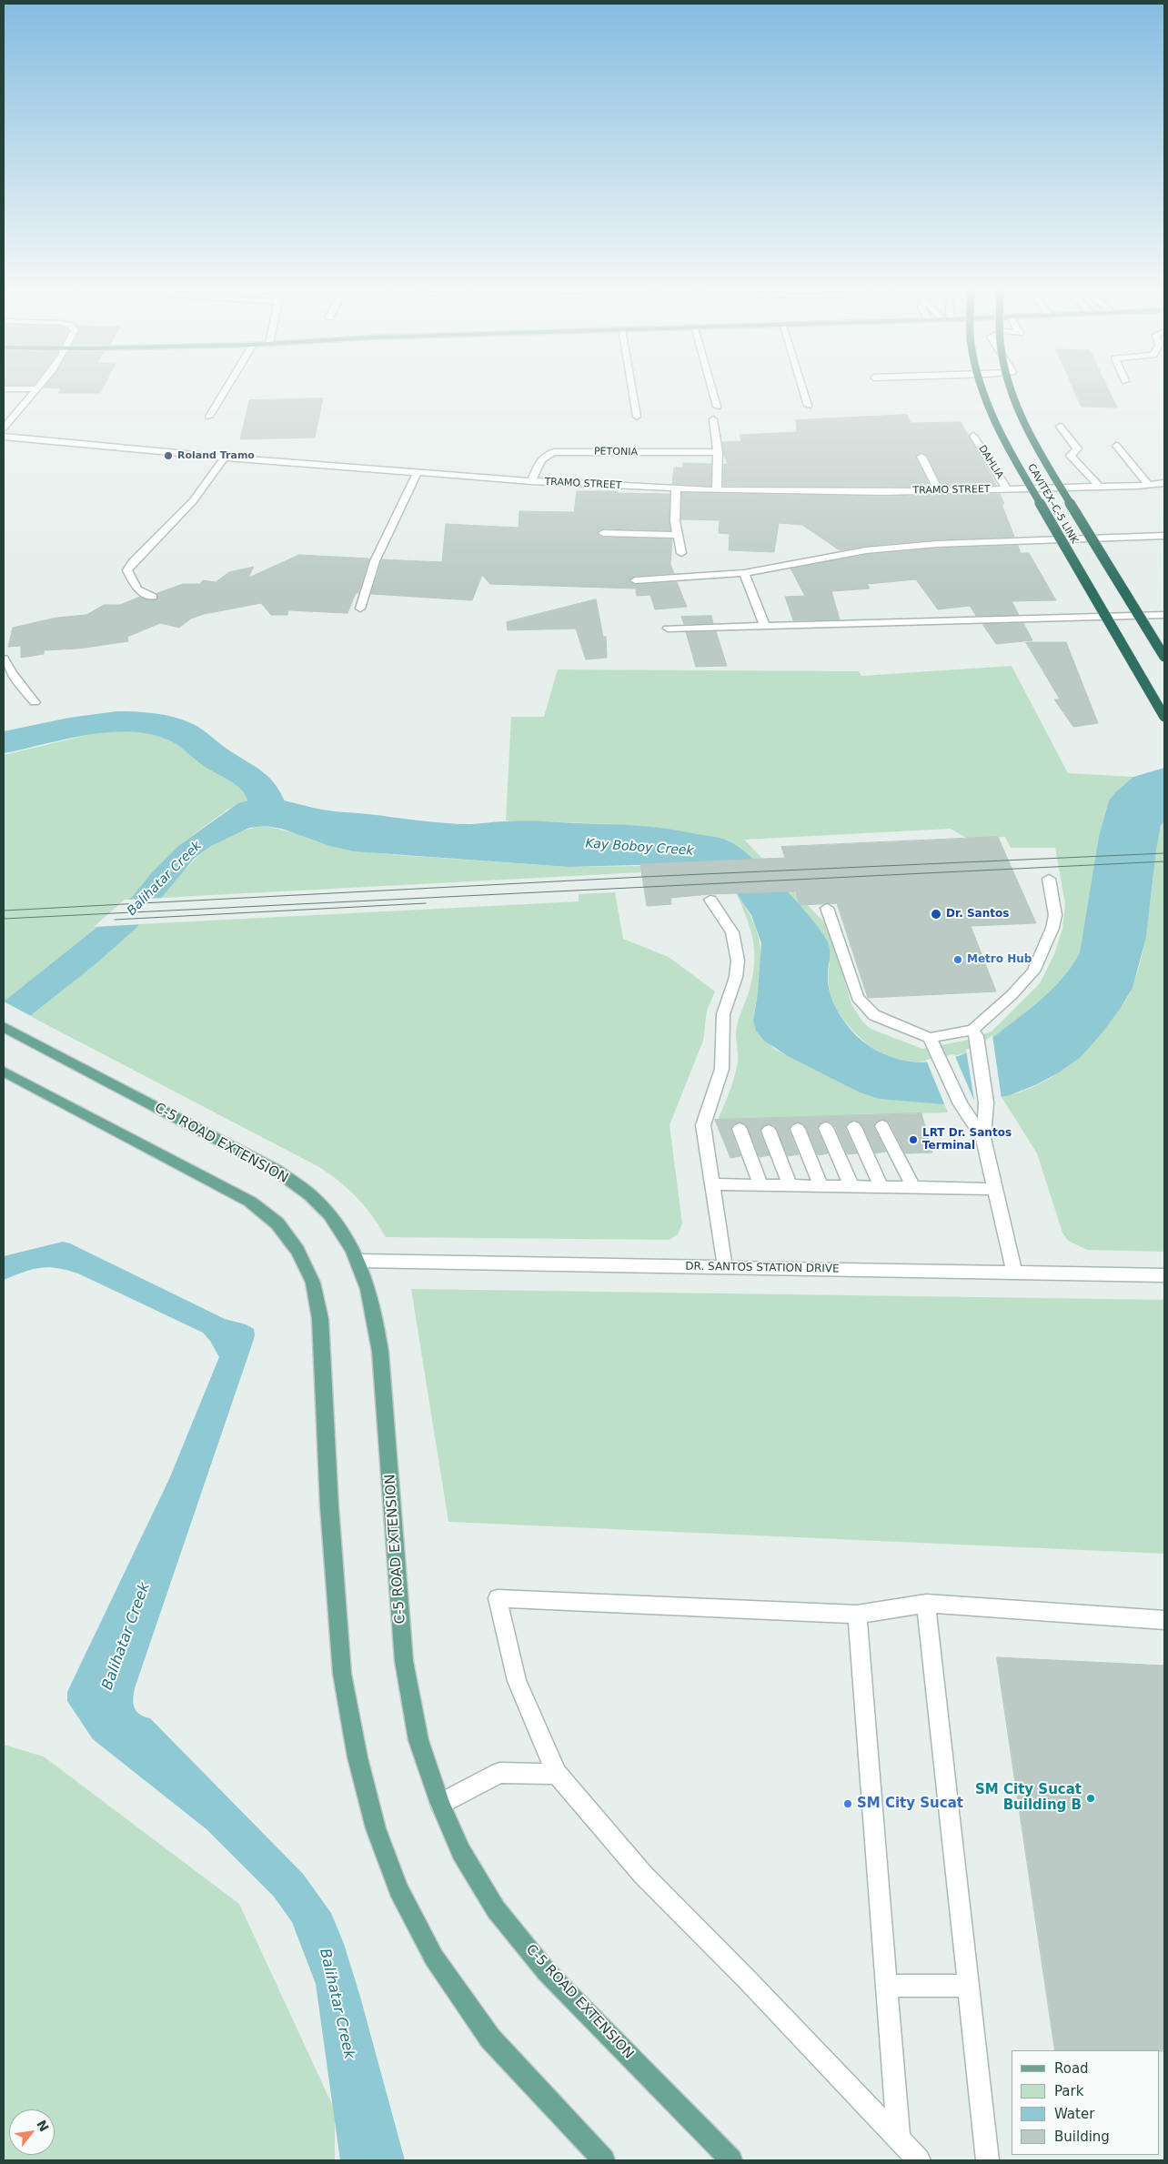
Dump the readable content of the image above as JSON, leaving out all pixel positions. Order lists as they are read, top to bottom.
{
  "streets": {
    "highway": ["CAVITEX–C-5 LINK"],
    "main road": ["C-5 ROAD EXTENSION"],
    "street": [
      "PETONIA",
      "DAHLIA",
      "TRAMO STREET",
      "DR. SANTOS STATION DRIVE"
    ]
  },
  "crossings": [
    ["PETONIA", "TRAMO STREET"],
    ["DAHLIA", "TRAMO STREET"],
    ["C-5 ROAD EXTENSION", "DR. SANTOS STATION DRIVE"]
  ],
  "water": ["Kay Boboy Creek", "Balihatar Creek"],
  "places": [
    "Roland Tramo",
    "Dr. Santos",
    "Metro Hub",
    "LRT Dr. Santos Terminal",
    "SM City Sucat Building B",
    "SM City Sucat"
  ],
  "legend": [
    "Road",
    "Park",
    "Water",
    "Building"
  ],
  "north": "top right"
}
